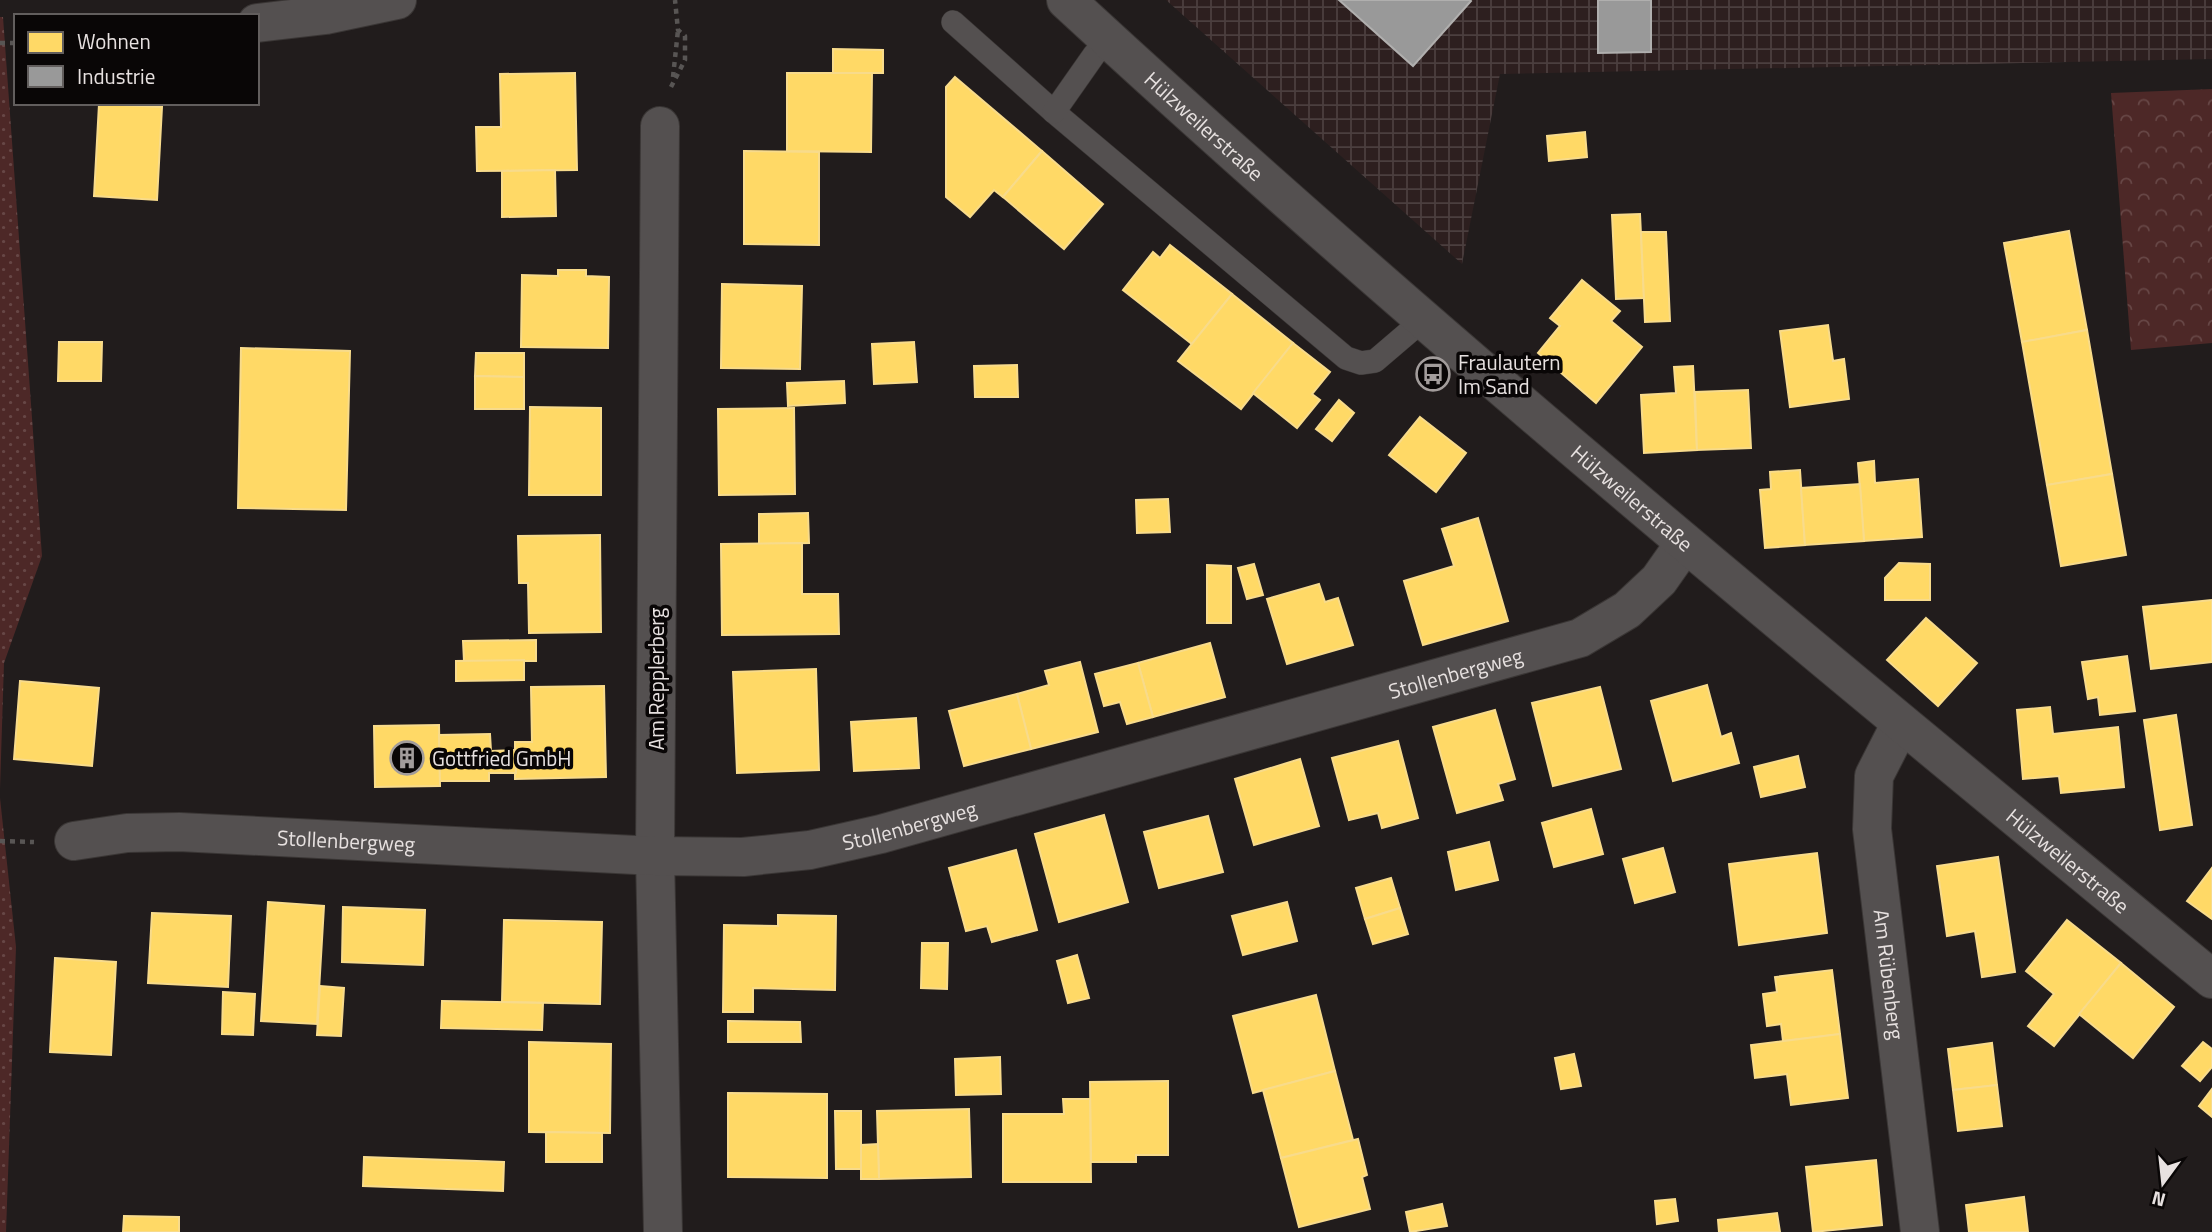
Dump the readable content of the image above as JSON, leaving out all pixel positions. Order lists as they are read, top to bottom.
{
  "streets": {
    "street": [
      "Hülzweilerstraße",
      "Stollenbergweg",
      "Am Repplerberg",
      "Am Rübenberg"
    ]
  },
  "crossings": [
    ["Hülzweilerstraße", "Stollenbergweg"],
    ["Hülzweilerstraße", "Am Rübenberg"],
    ["Stollenbergweg", "Am Repplerberg"]
  ],
  "places": {
    "bus stop": ["Fraulautern Im Sand"],
    "building": ["Gottfried GmbH"]
  },
  "legend": ["Wohnen", "Industrie"],
  "north": "bottom"
}
